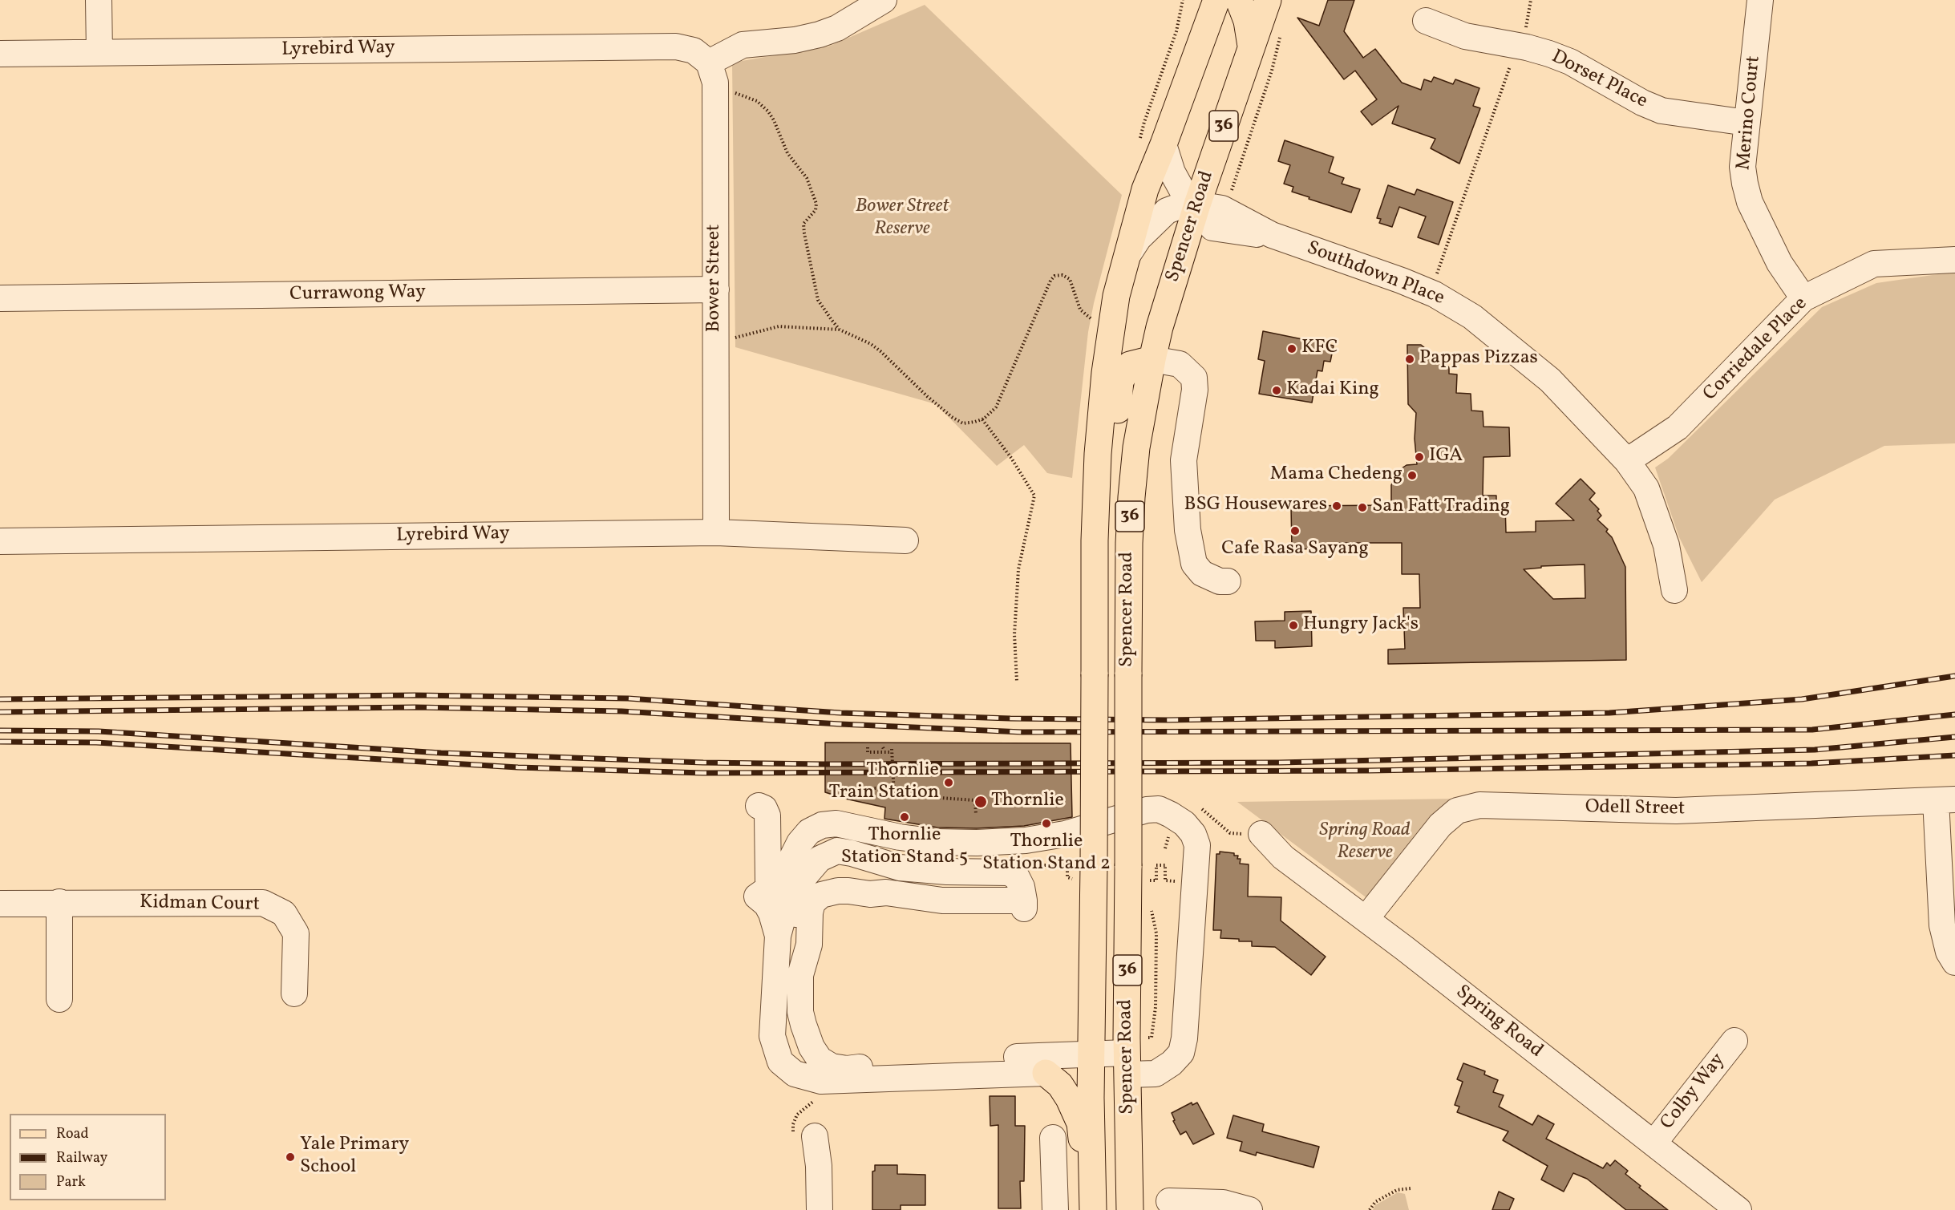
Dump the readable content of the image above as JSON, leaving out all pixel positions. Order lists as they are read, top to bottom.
{
  "streets": {
    "main road": ["36", "Spencer Road"],
    "street": [
      "Lyrebird Way",
      "Dorset Place",
      "Merino Court",
      "Southdown Place",
      "Bower Street",
      "Currawong Way",
      "Corriedale Place",
      "Odell Street",
      "Kidman Court",
      "Spring Road",
      "Colby Way"
    ]
  },
  "crossings": [
    ["Lyrebird Way", "Bower Street"],
    ["Dorset Place", "Merino Court"],
    ["Merino Court", "Corriedale Place"],
    ["Spencer Road", "Southdown Place"],
    ["Southdown Place", "Corriedale Place"],
    ["Bower Street", "Currawong Way"],
    ["Odell Street", "Spring Road"],
    ["Spring Road", "Colby Way"]
  ],
  "parks": ["Bower Street Reserve", "Spring Road Reserve"],
  "places": [
    "KFC",
    "Pappas Pizzas",
    "Kadai King",
    "IGA",
    "Mama Chedeng",
    "BSG Housewares",
    "San Fatt Trading",
    "Cafe Rasa Sayang",
    "Hungry Jack's",
    "Thornlie Train Station",
    "Thornlie",
    "Thornlie Station Stand 5",
    "Thornlie Station Stand 2",
    "Yale Primary School"
  ],
  "legend": ["Road", "Railway", "Park"]
}
